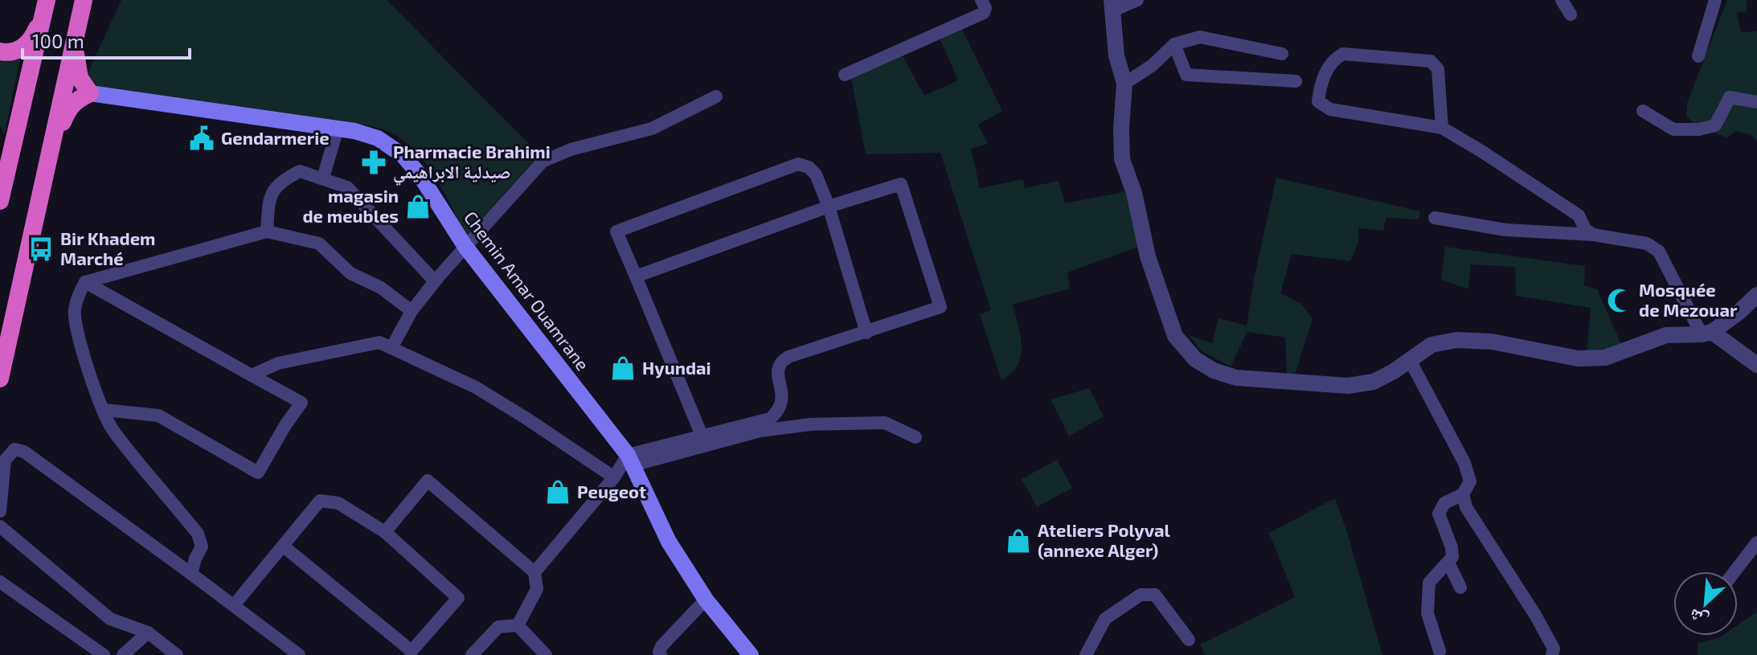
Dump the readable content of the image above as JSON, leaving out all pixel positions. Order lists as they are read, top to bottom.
{
  "streets": {
    "main road": ["Chemin Amar Ouamrane"]
  },
  "places": {
    "public building": ["Gendarmerie"],
    "pharmacy": ["Pharmacie Brahimi صيدلية الابراهيمي"],
    "shop": [
      "magasin de meubles",
      "Hyundai",
      "Peugeot",
      "Ateliers Polyval (annexe Alger)"
    ],
    "bus stop": ["Bir Khadem Marché"],
    "mosque": ["Mosquée de Mezouar"]
  },
  "scale_bar": "100 m",
  "north": "bottom left"
}
